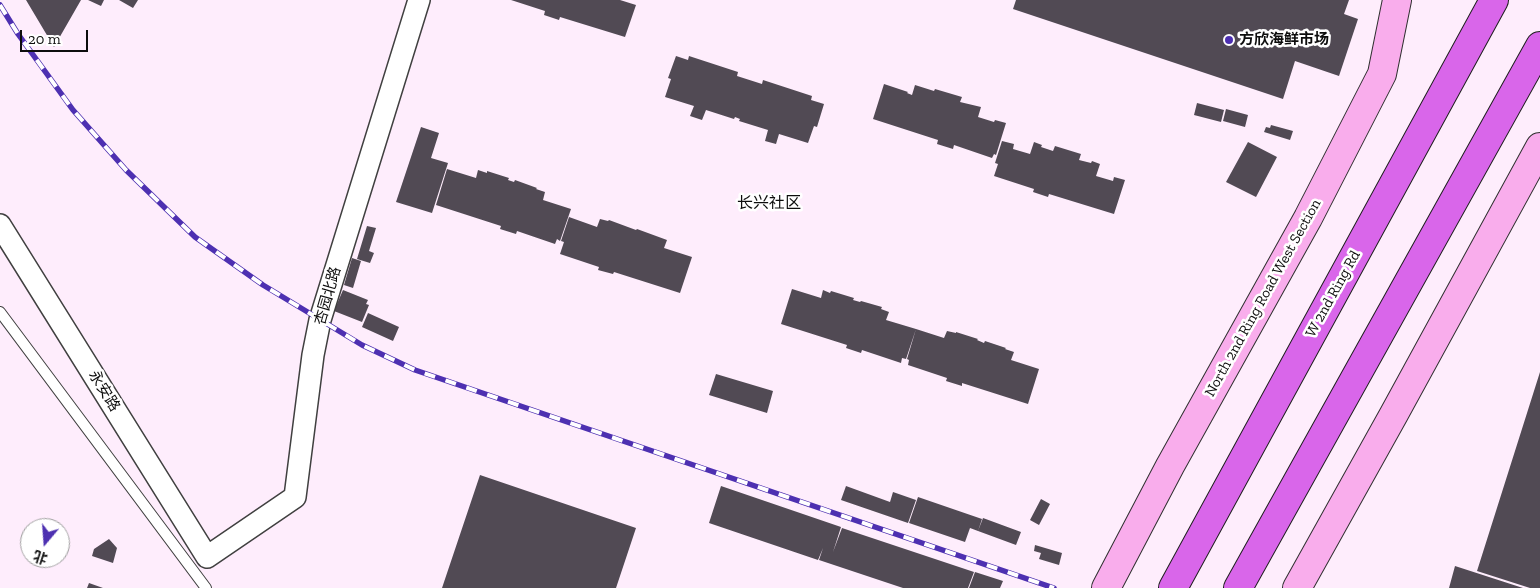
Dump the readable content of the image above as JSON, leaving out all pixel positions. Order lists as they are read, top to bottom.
{
  "streets": {
    "highway": ["W 2nd Ring Rd"],
    "main road": ["North 2nd Ring Road West Section"],
    "street": ["杏园北路", "永安路"]
  },
  "crossings": [
    ["杏园北路", "永安路"]
  ],
  "districts": ["长兴社区"],
  "places": ["方欣海鲜市场"],
  "scale_bar": "20 m",
  "north": "bottom"
}
